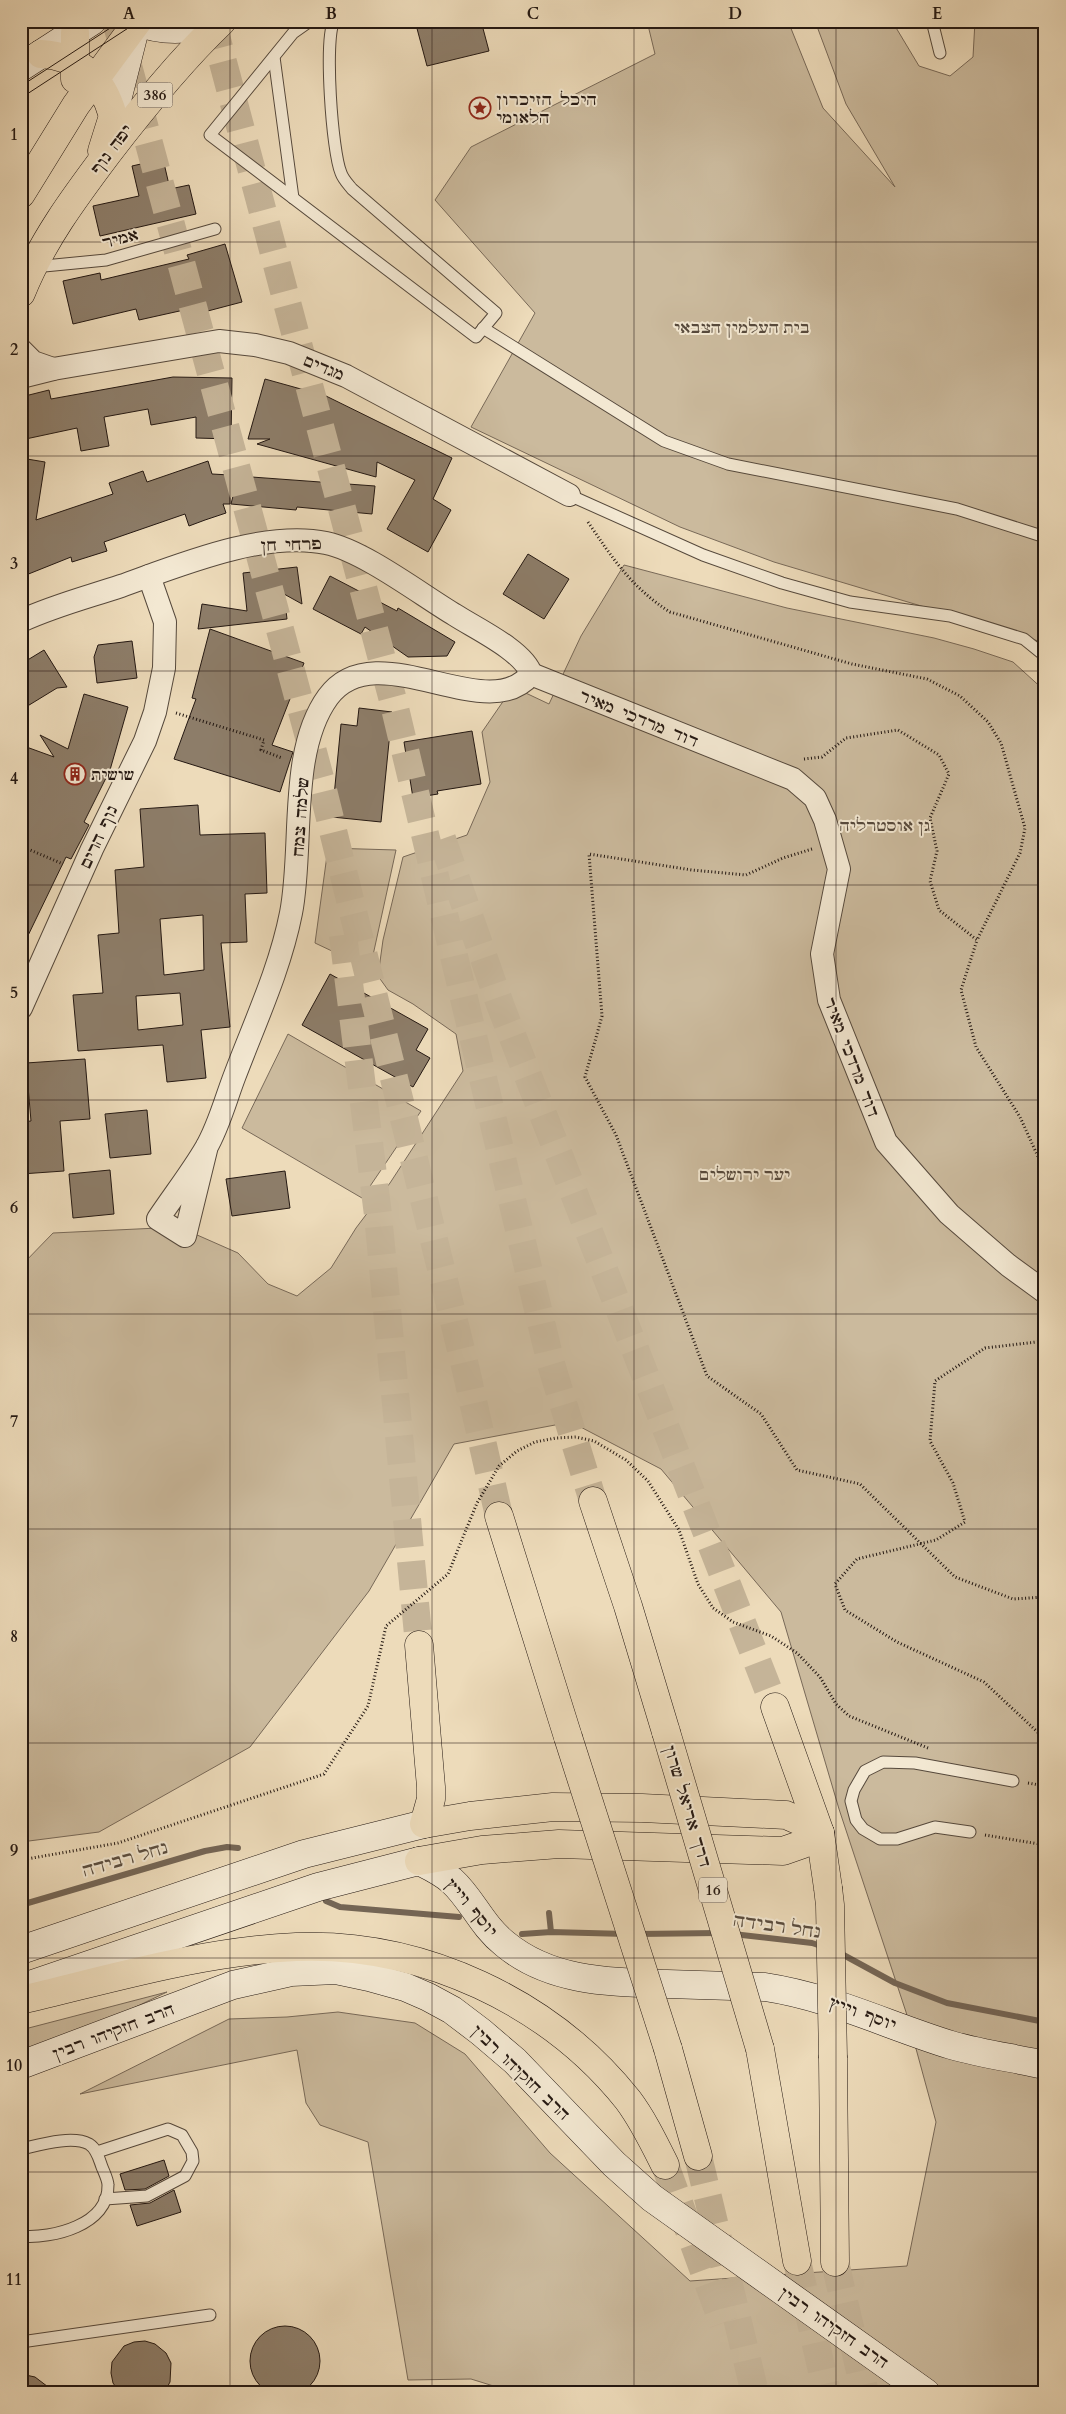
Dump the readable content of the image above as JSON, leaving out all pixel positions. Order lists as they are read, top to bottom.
{
  "streets": {
    "main road": [
      "386",
      "יפה נוף",
      "דרך אריאל שרון",
      "16",
      "יוסף וייץ",
      "הרב חזקיהו רבין"
    ],
    "street": [
      "מגדים",
      "פרחי חן",
      "דוד מרדכי מאיר",
      "שלמה צמח",
      "נוף הרים"
    ],
    "lane": ["אמיר"]
  },
  "crossings": [
    ["יפה נוף", "אמיר"],
    ["פרחי חן", "דוד מרדכי מאיר"],
    ["פרחי חן", "שלמה צמח"],
    ["פרחי חן", "נוף הרים"],
    ["דוד מרדכי מאיר", "שלמה צמח"]
  ],
  "water": ["נחל רבידה"],
  "parks": ["בית העלמין הצבאי", "גן אוסטרליה", "יער ירושלים"],
  "places": {
    "place": ["היכל הזיכרון הלאומי"],
    "building": ["שושית"]
  },
  "grid": {
    "columns": [
      "A",
      "B",
      "C",
      "D",
      "E"
    ],
    "rows": [
      "1",
      "2",
      "3",
      "4",
      "5",
      "6",
      "7",
      "8",
      "9",
      "10",
      "11"
    ]
  }
}
